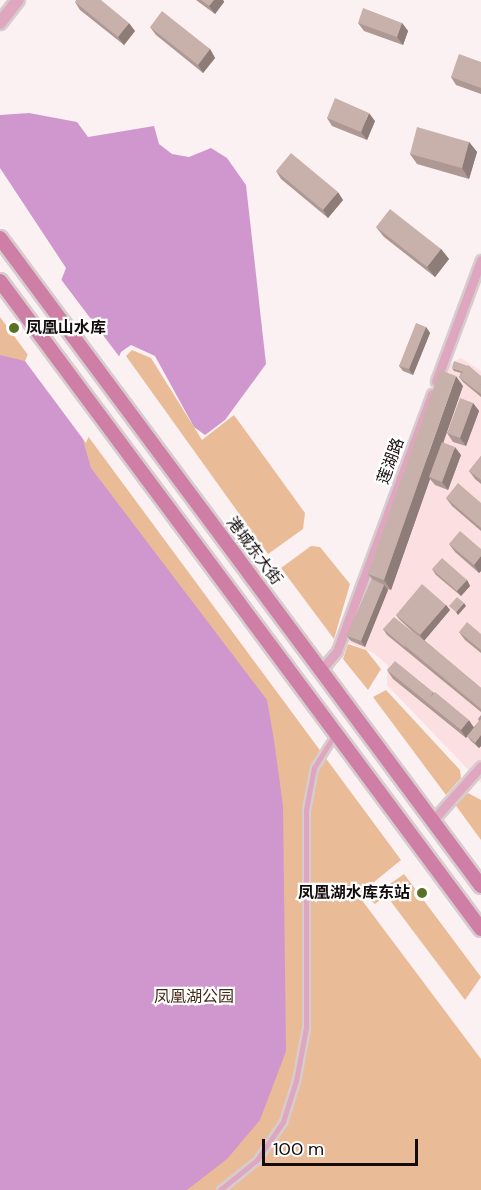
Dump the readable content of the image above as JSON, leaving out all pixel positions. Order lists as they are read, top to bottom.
{
  "streets": {
    "main road": ["港城东大街"],
    "street": ["莲湖路"]
  },
  "crossings": [
    ["莲湖路", "港城东大街"]
  ],
  "parks": ["凤凰湖公园"],
  "places": ["凤凰山水库", "凤凰湖水库东站"],
  "scale_bar": "100 m"
}
